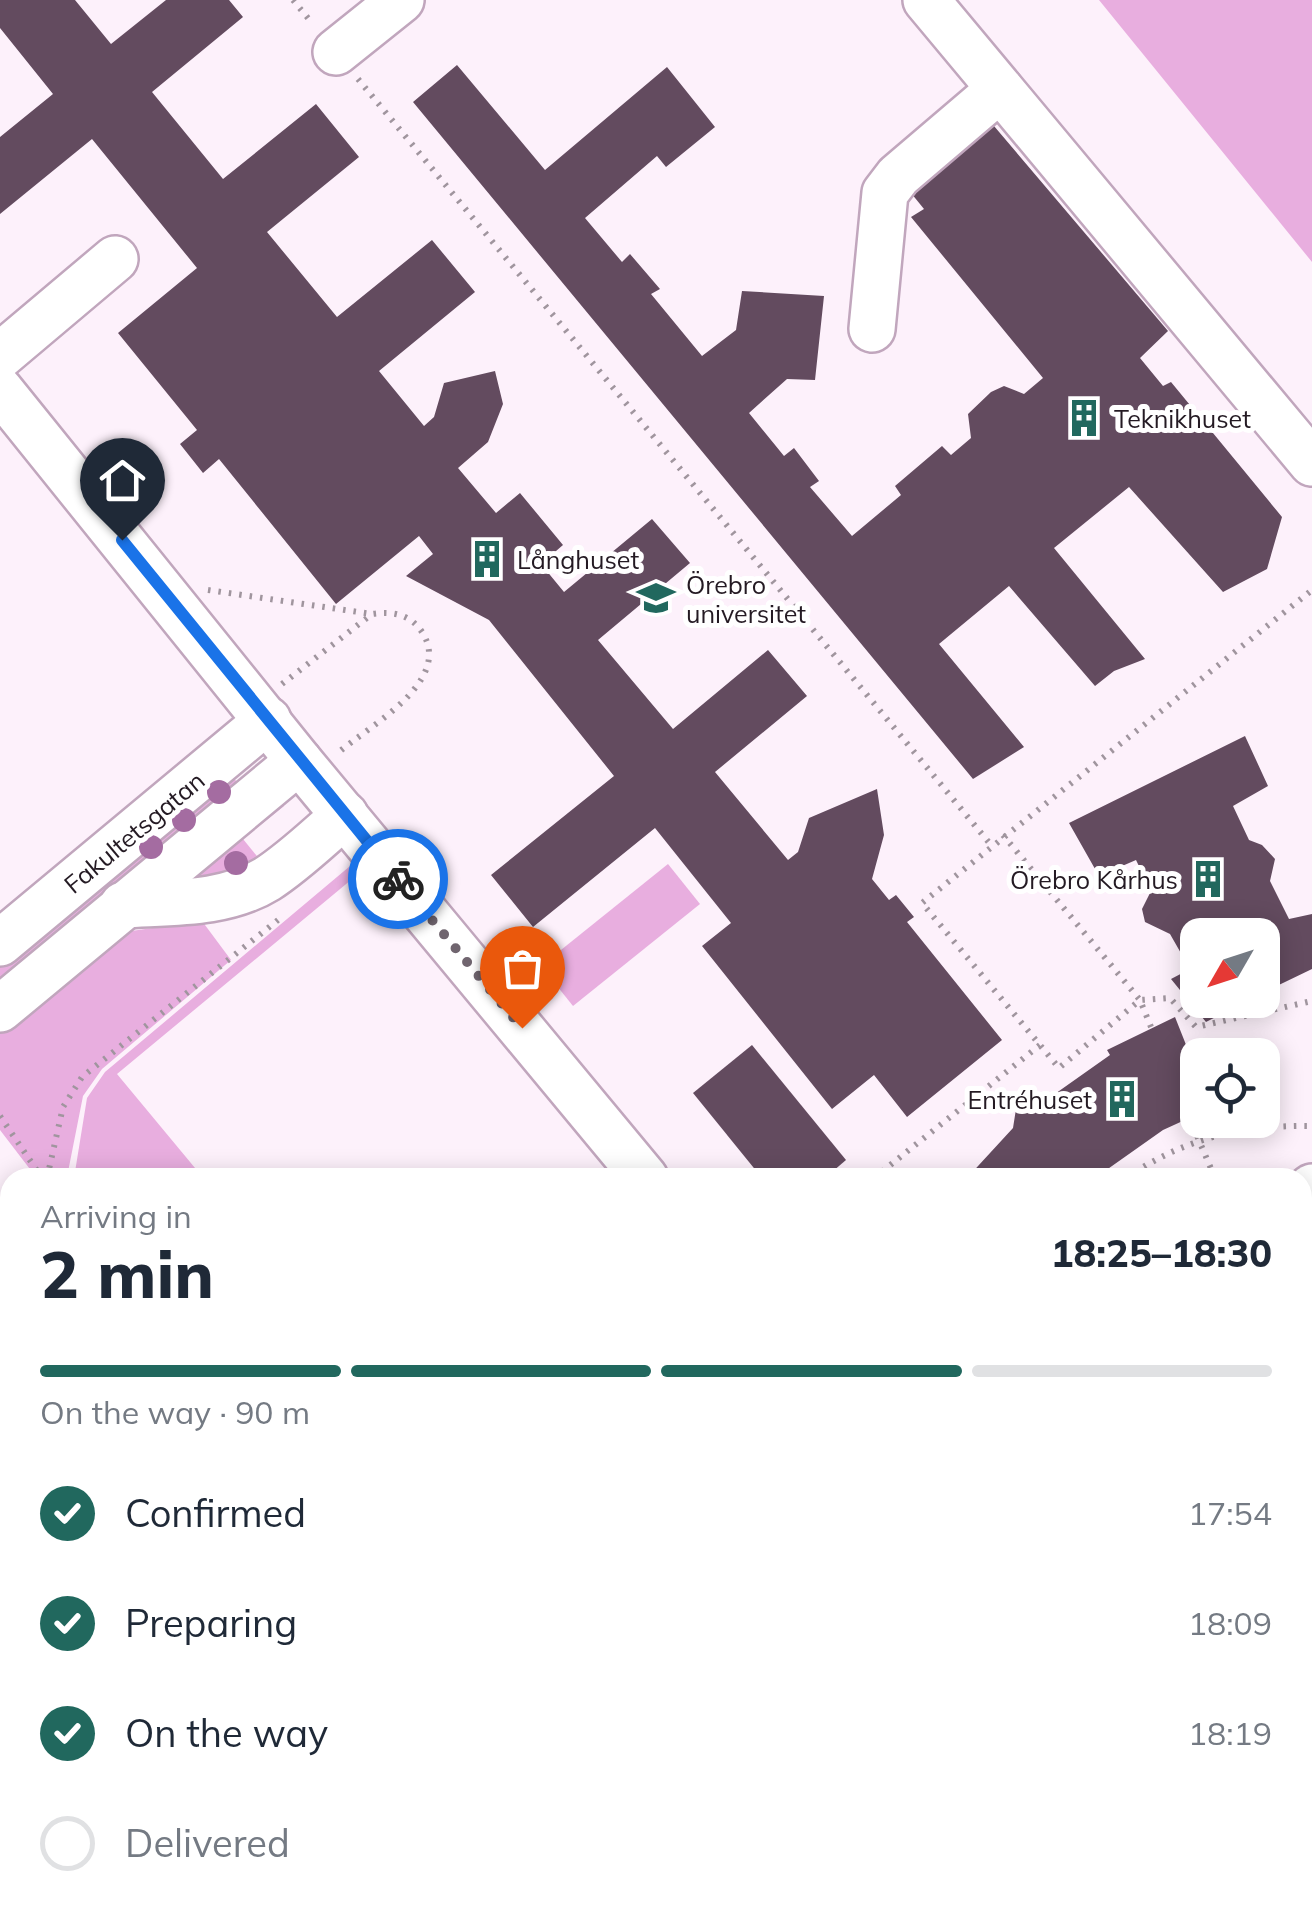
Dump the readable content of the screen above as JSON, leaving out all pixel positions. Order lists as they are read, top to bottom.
{
  "streets": {
    "street": ["Fakultetsgatan"]
  },
  "places": {
    "building": [
      "Teknikhuset",
      "Långhuset",
      "Örebro Kårhus",
      "Entréhuset"
    ],
    "school or university": ["Örebro universitet"]
  },
  "north": "bottom left",
  "page": {
    "heading": ["2 min", "Arriving in", "18:25–18:30"],
    "bar": "On the way · 90 m",
    "list": [
      ["Confirmed", "17:54"],
      ["Preparing", "18:09"],
      ["On the way", "18:19"],
      "Delivered"
    ]
  }
}
